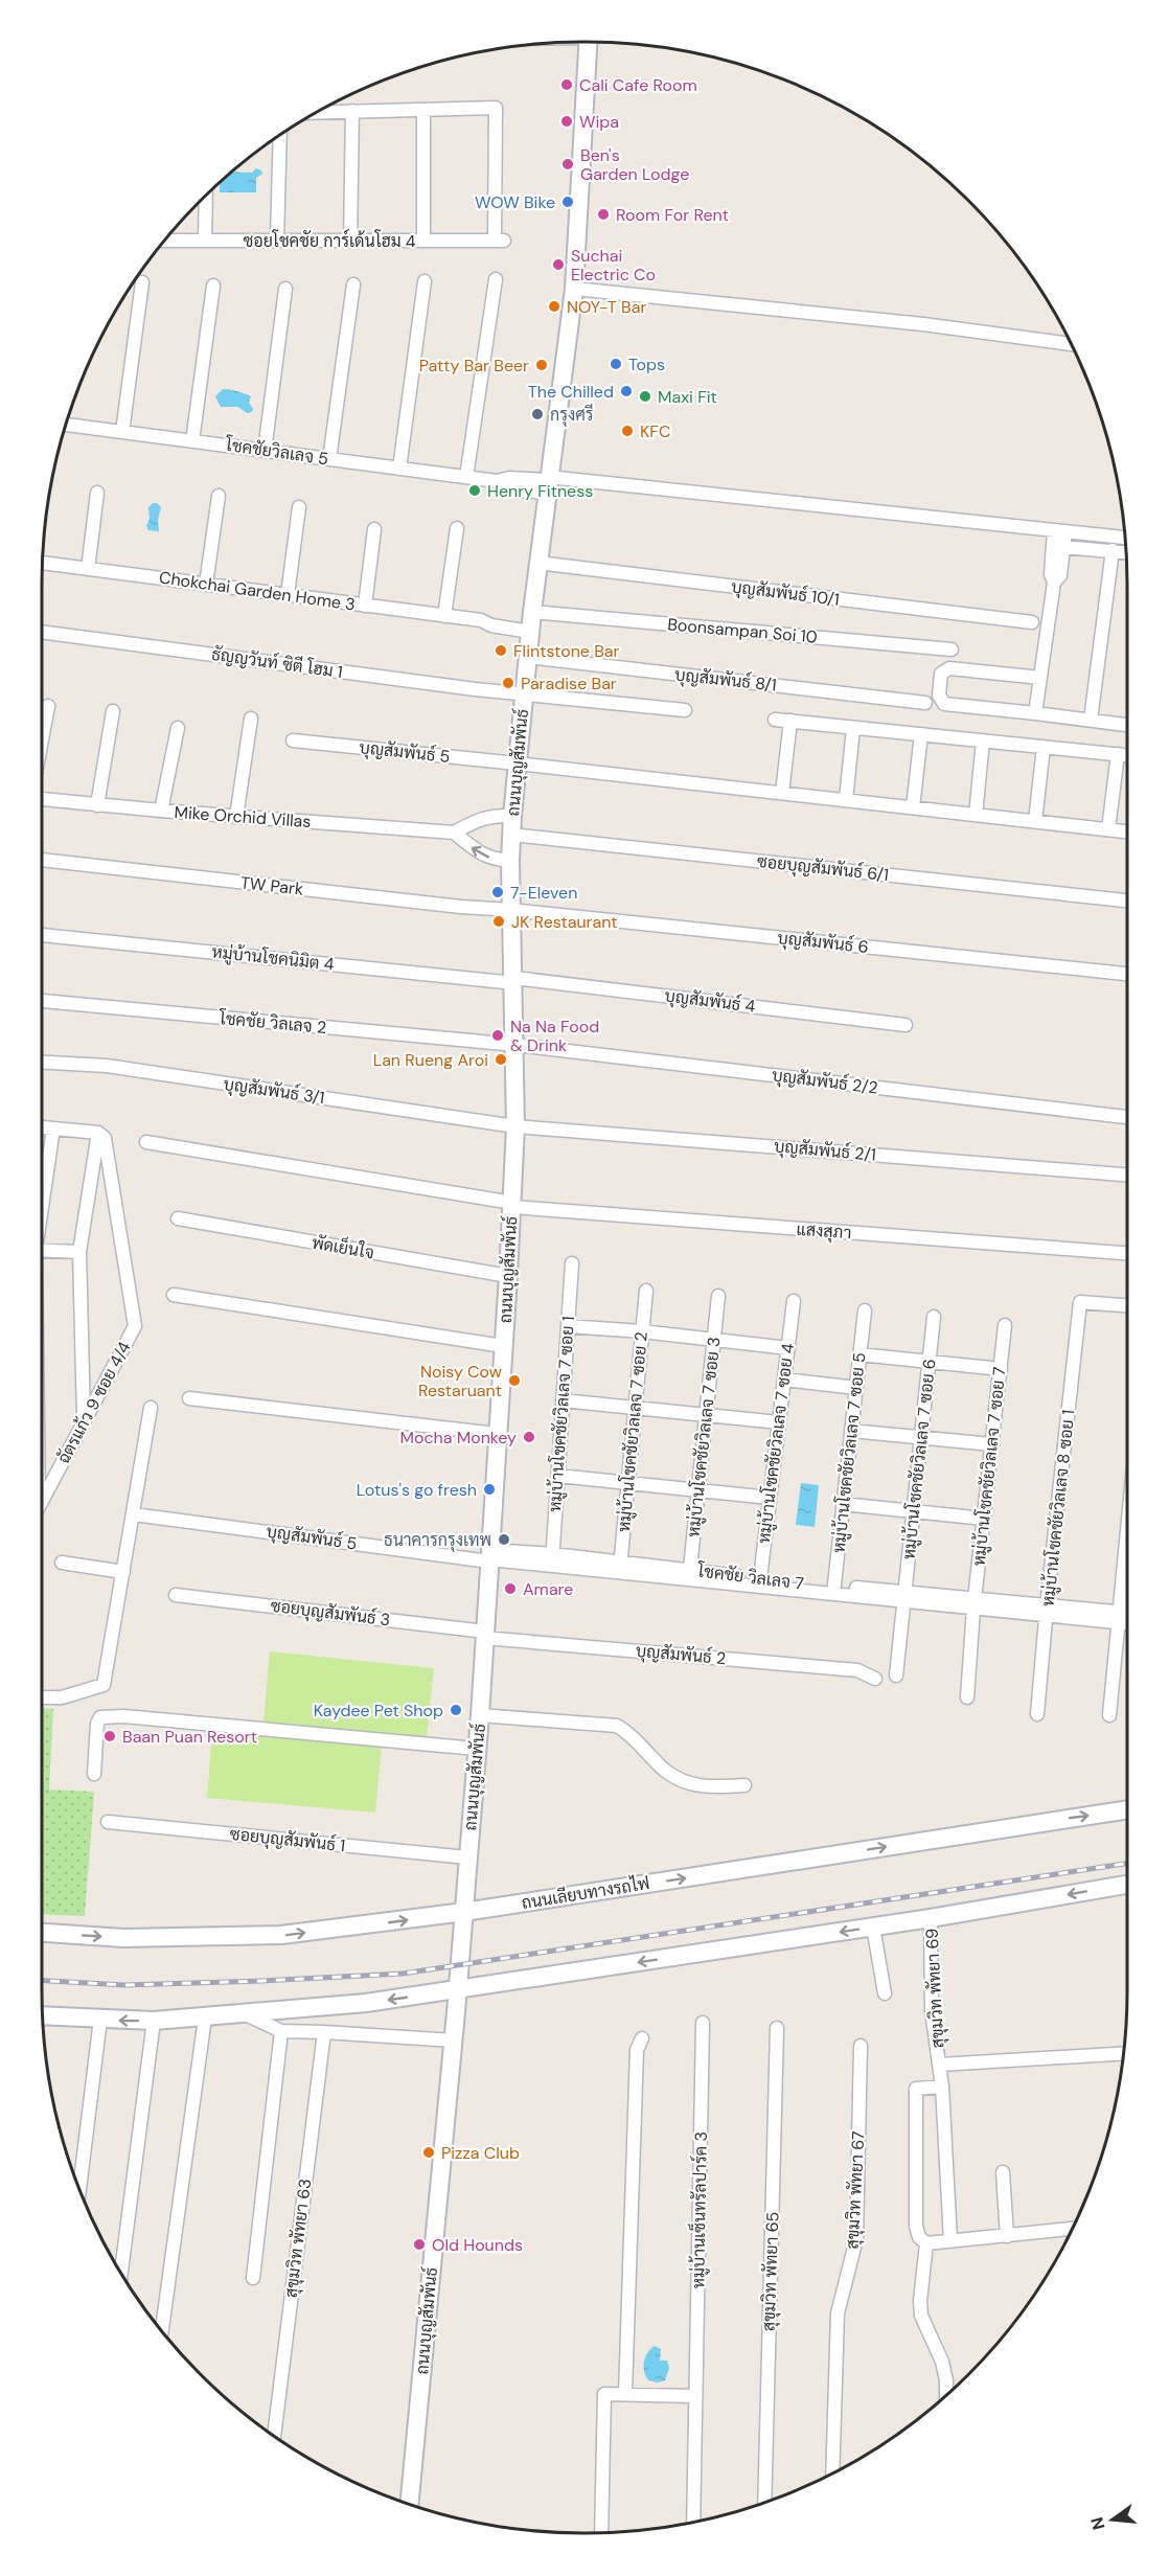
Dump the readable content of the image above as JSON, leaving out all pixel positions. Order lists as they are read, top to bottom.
{
  "streets": {
    "street": [
      "ซอยโชคชัย การ์เด้นโฮม 4",
      "โชคชัยวิลเลจ 5",
      "Chokchai Garden Home 3",
      "บุญสัมพันธ์ 10/1",
      "Boonsampan Soi 10",
      "ธัญญวันท์ ซิตี โฮม 1",
      "บุญสัมพันธ์ 8/1",
      "บุญสัมพันธ์ 5",
      "ถนนบุญสัมพันธ์",
      "Mike Orchid Villas",
      "ซอยบุญสัมพันธ์ 6/1",
      "TW Park",
      "บุญสัมพันธ์ 6",
      "หมู่บ้านโชคนิมิต 4",
      "บุญสัมพันธ์ 4",
      "โชคชัย วิลเลจ 2",
      "บุญสัมพันธ์ 2/2",
      "บุญสัมพันธ์ 3/1",
      "บุญสัมพันธ์ 2/1",
      "แสงสุภา",
      "พัดเย็นใจ",
      "ฉัตรแก้ว 9 ซอย 4/4",
      "หมู่บ้านโชคชัยวิลเลจ 7 ซอย 1",
      "หมู่บ้านโชคชัยวิลเลจ 7 ซอย 2",
      "หมู่บ้านโชคชัยวิลเลจ 7 ซอย 3",
      "หมู่บ้านโชคชัยวิลเลจ 7 ซอย 4",
      "หมู่บ้านโชคชัยวิลเลจ 7 ซอย 5",
      "หมู่บ้านโชคชัยวิลเลจ 7 ซอย 6",
      "หมู่บ้านโชคชัยวิลเลจ 7 ซอย 7",
      "หมู่บ้านโชคชัยวิลเลจ 8 ซอย 1",
      "โชคชัย วิลเลจ 7",
      "ซอยบุญสัมพันธ์ 3",
      "บุญสัมพันธ์ 2",
      "ซอยบุญสัมพันธ์ 1",
      "ถนนเลียบทางรถไฟ",
      "สุขุมวิท พัทยา 69",
      "สุขุมวิท พัทยา 67",
      "หมู่บ้านเซ็นทรัลปาร์ค 3",
      "สุขุมวิท พัทยา 63",
      "สุขุมวิท พัทยา 65"
    ]
  },
  "crossings": [
    ["โชคชัยวิลเลจ 5", "ถนนบุญสัมพันธ์"],
    ["Chokchai Garden Home 3", "Boonsampan Soi 10"],
    ["บุญสัมพันธ์ 10/1", "ถนนบุญสัมพันธ์"],
    ["Boonsampan Soi 10", "ถนนบุญสัมพันธ์"],
    ["ธัญญวันท์ ซิตี โฮม 1", "ถนนบุญสัมพันธ์"],
    ["บุญสัมพันธ์ 8/1", "ถนนบุญสัมพันธ์"],
    ["บุญสัมพันธ์ 5", "ถนนบุญสัมพันธ์"],
    ["บุญสัมพันธ์ 5", "โชคชัย วิลเลจ 7"],
    ["ถนนบุญสัมพันธ์", "ซอยบุญสัมพันธ์ 6/1"],
    ["ถนนบุญสัมพันธ์", "TW Park"],
    ["ถนนบุญสัมพันธ์", "บุญสัมพันธ์ 6"],
    ["ถนนบุญสัมพันธ์", "หมู่บ้านโชคนิมิต 4"],
    ["ถนนบุญสัมพันธ์", "บุญสัมพันธ์ 4"],
    ["ถนนบุญสัมพันธ์", "โชคชัย วิลเลจ 2"],
    ["ถนนบุญสัมพันธ์", "บุญสัมพันธ์ 2/2"],
    ["ถนนบุญสัมพันธ์", "บุญสัมพันธ์ 3/1"],
    ["ถนนบุญสัมพันธ์", "บุญสัมพันธ์ 2/1"],
    ["ถนนบุญสัมพันธ์", "แสงสุภา"],
    ["ถนนบุญสัมพันธ์", "พัดเย็นใจ"],
    ["ถนนบุญสัมพันธ์", "โชคชัย วิลเลจ 7"],
    ["ถนนบุญสัมพันธ์", "ซอยบุญสัมพันธ์ 3"],
    ["ถนนบุญสัมพันธ์", "บุญสัมพันธ์ 2"],
    ["ถนนบุญสัมพันธ์", "ซอยบุญสัมพันธ์ 1"],
    ["ถนนบุญสัมพันธ์", "ถนนเลียบทางรถไฟ"],
    ["TW Park", "บุญสัมพันธ์ 6"],
    ["หมู่บ้านโชคนิมิต 4", "บุญสัมพันธ์ 4"],
    ["โชคชัย วิลเลจ 2", "บุญสัมพันธ์ 2/2"],
    ["บุญสัมพันธ์ 3/1", "บุญสัมพันธ์ 2/1"],
    ["หมู่บ้านโชคชัยวิลเลจ 7 ซอย 1", "โชคชัย วิลเลจ 7"],
    ["หมู่บ้านโชคชัยวิลเลจ 7 ซอย 2", "โชคชัย วิลเลจ 7"],
    ["หมู่บ้านโชคชัยวิลเลจ 7 ซอย 3", "โชคชัย วิลเลจ 7"],
    ["หมู่บ้านโชคชัยวิลเลจ 7 ซอย 4", "โชคชัย วิลเลจ 7"],
    ["หมู่บ้านโชคชัยวิลเลจ 7 ซอย 5", "โชคชัย วิลเลจ 7"],
    ["หมู่บ้านโชคชัยวิลเลจ 7 ซอย 6", "โชคชัย วิลเลจ 7"],
    ["หมู่บ้านโชคชัยวิลเลจ 7 ซอย 7", "โชคชัย วิลเลจ 7"],
    ["หมู่บ้านโชคชัยวิลเลจ 8 ซอย 1", "โชคชัย วิลเลจ 7"],
    ["ซอยบุญสัมพันธ์ 3", "บุญสัมพันธ์ 2"]
  ],
  "places": [
    "Cali Cafe Room",
    "Wipa",
    "Ben's Garden Lodge",
    "WOW Bike",
    "Room For Rent",
    "Suchai Electric Co",
    "NOY-T Bar",
    "Tops",
    "Patty Bar Beer",
    "The Chilled",
    "Maxi Fit",
    "กรุงศรี",
    "KFC",
    "Henry Fitness",
    "Flintstone Bar",
    "Paradise Bar",
    "7-Eleven",
    "JK Restaurant",
    "Na Na Food & Drink",
    "Lan Rueng Aroi",
    "Noisy Cow Restaruant",
    "Mocha Monkey",
    "Lotus's go fresh",
    "ธนาคารกรุงเทพ",
    "Amare",
    "Kaydee Pet Shop",
    "Baan Puan Resort",
    "Pizza Club",
    "Old Hounds"
  ],
  "north": "left"
}
